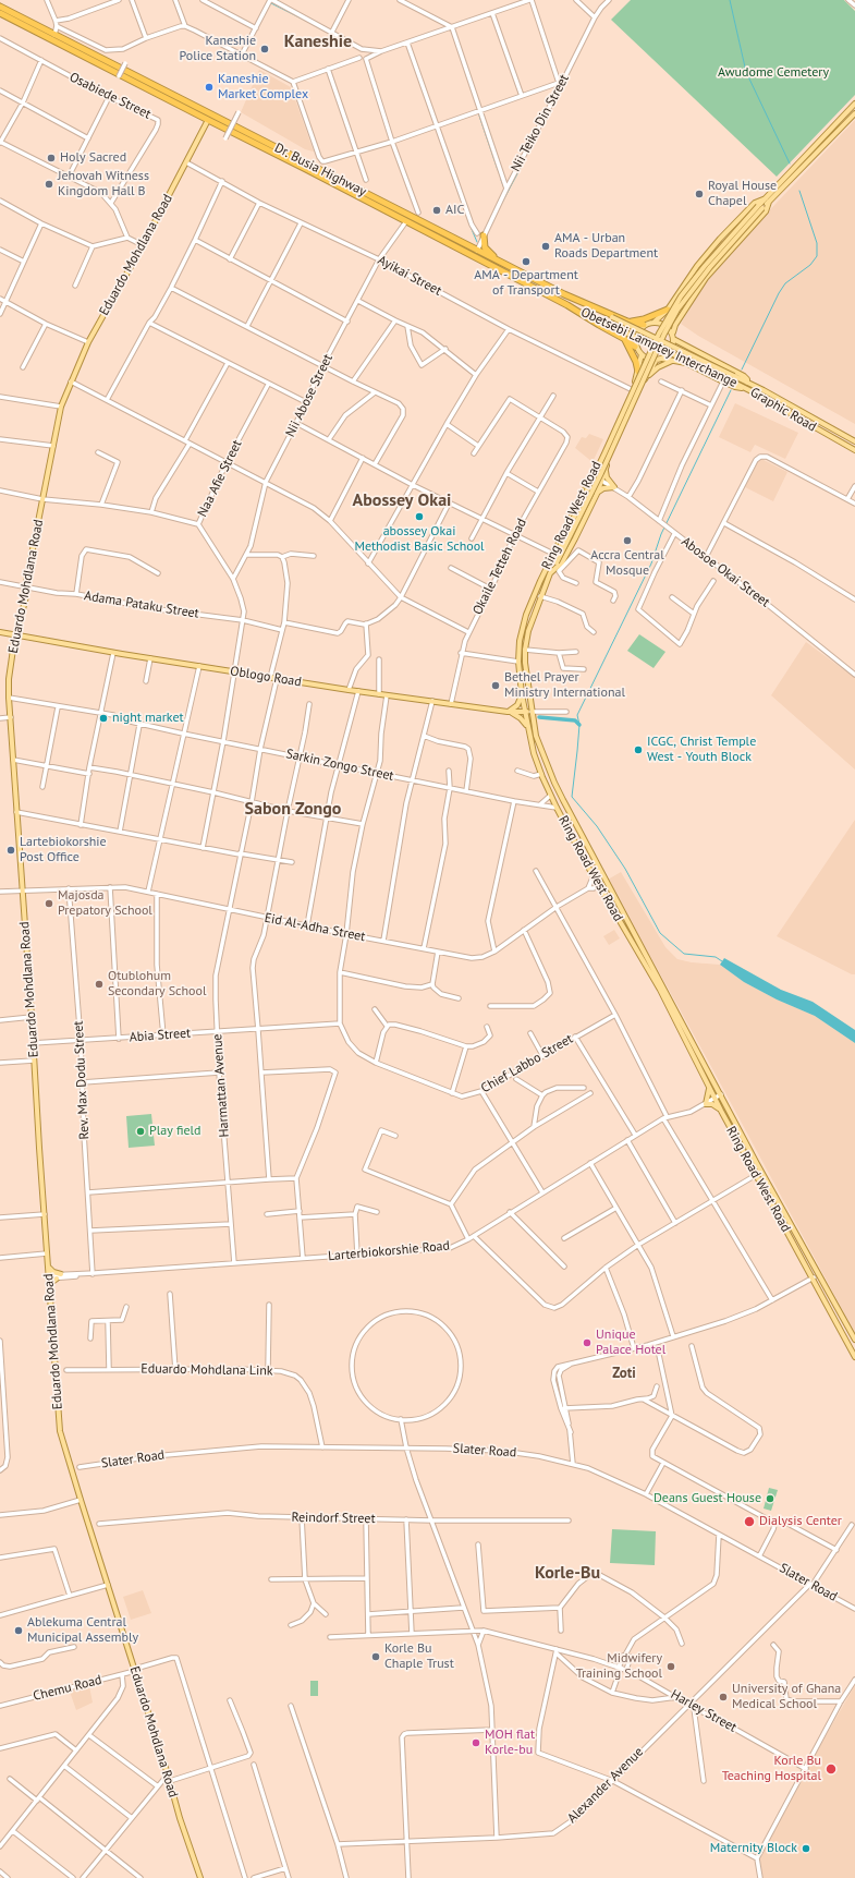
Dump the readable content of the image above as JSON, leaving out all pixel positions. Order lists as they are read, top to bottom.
{
  "streets": {
    "highway": ["Dr. Busia Highway"],
    "main road": [
      "Eduardo Mohdlana Road",
      "Obetsebi Lamptey Interchange",
      "Graphic Road",
      "Ring Road West Road",
      "Oblogo Road"
    ],
    "street": [
      "Osabiede Street",
      "Nii Teiko Din Street",
      "Ayikai Street",
      "Nii Abose Street",
      "Naa Afie Street",
      "Okaile Tetteh Road",
      "Abosoe Okai Street",
      "Adama Pataku Street",
      "Sarkin Zongo Street",
      "Eid Al-Adha Street",
      "Abia Street",
      "Chief Labbo Street",
      "Rev. Max Dodu Street",
      "Harmattan Avenue",
      "Larterbiokorshie Road",
      "Eduardo Mohdlana Link",
      "Slater Road",
      "Reindorf Street",
      "Chemu Road",
      "Harley Street",
      "Alexander Avenue"
    ]
  },
  "crossings": [
    ["Nii Teiko Din Street", "Dr. Busia Highway"],
    ["Dr. Busia Highway", "Eduardo Mohdlana Road"],
    ["Dr. Busia Highway", "Obetsebi Lamptey Interchange"],
    ["Dr. Busia Highway", "Nii Abose Street"],
    ["Dr. Busia Highway", "Graphic Road"],
    ["Dr. Busia Highway", "Ring Road West Road"],
    ["Eduardo Mohdlana Road", "Ayikai Street"],
    ["Eduardo Mohdlana Road", "Adama Pataku Street"],
    ["Eduardo Mohdlana Road", "Oblogo Road"],
    ["Eduardo Mohdlana Road", "Sarkin Zongo Street"],
    ["Eduardo Mohdlana Road", "Eid Al-Adha Street"],
    ["Eduardo Mohdlana Road", "Abia Street"],
    ["Eduardo Mohdlana Road", "Larterbiokorshie Road"],
    ["Eduardo Mohdlana Road", "Chemu Road"],
    ["Ayikai Street", "Nii Abose Street"],
    ["Ayikai Street", "Ring Road West Road"],
    ["Obetsebi Lamptey Interchange", "Graphic Road"],
    ["Nii Abose Street", "Naa Afie Street"],
    ["Graphic Road", "Ring Road West Road"],
    ["Naa Afie Street", "Adama Pataku Street"],
    ["Naa Afie Street", "Oblogo Road"],
    ["Naa Afie Street", "Sarkin Zongo Street"],
    ["Ring Road West Road", "Abosoe Okai Street"],
    ["Ring Road West Road", "Oblogo Road"],
    ["Ring Road West Road", "Sarkin Zongo Street"],
    ["Ring Road West Road", "Eid Al-Adha Street"],
    ["Ring Road West Road", "Larterbiokorshie Road"],
    ["Okaile Tetteh Road", "Oblogo Road"],
    ["Oblogo Road", "Chief Labbo Street"],
    ["Oblogo Road", "Harmattan Avenue"],
    ["Sarkin Zongo Street", "Chief Labbo Street"],
    ["Sarkin Zongo Street", "Harmattan Avenue"],
    ["Eid Al-Adha Street", "Chief Labbo Street"],
    ["Eid Al-Adha Street", "Rev. Max Dodu Street"],
    ["Eid Al-Adha Street", "Harmattan Avenue"],
    ["Abia Street", "Chief Labbo Street"],
    ["Abia Street", "Rev. Max Dodu Street"],
    ["Abia Street", "Harmattan Avenue"],
    ["Rev. Max Dodu Street", "Larterbiokorshie Road"],
    ["Harmattan Avenue", "Larterbiokorshie Road"],
    ["Eduardo Mohdlana Link", "Slater Road"],
    ["Slater Road", "Alexander Avenue"],
    ["Harley Street", "Alexander Avenue"]
  ],
  "districts": [
    "Kaneshie",
    "Abossey Okai",
    "Sabon Zongo",
    "Zoti",
    "Korle-Bu"
  ],
  "parks": ["Awudome Cemetery"],
  "places": [
    "Kaneshie Police Station",
    "Kaneshie Market Complex",
    "Holy Sacred",
    "Jehovah Witness Kingdom Hall B",
    "Royal House Chapel",
    "AIC",
    "AMA - Urban Roads Department",
    "AMA - Department of Transport",
    "abossey Okai Methodist Basic School",
    "Accra Central Mosque",
    "Bethel Prayer Ministry International",
    "night market",
    "ICGC, Christ Temple West - Youth Block",
    "Lartebiokorshie Post Office",
    "Majosda Prepatory School",
    "Otublohum Secondary School",
    "Play field",
    "Unique Palace Hotel",
    "Deans Guest House",
    "Dialysis Center",
    "Ablekuma Central Municipal Assembly",
    "Korle Bu Chaple Trust",
    "Midwifery Training School",
    "University of Ghana Medical School",
    "MOH flat Korle-bu",
    "Korle Bu Teaching Hospital",
    "Maternity Block"
  ]
}
